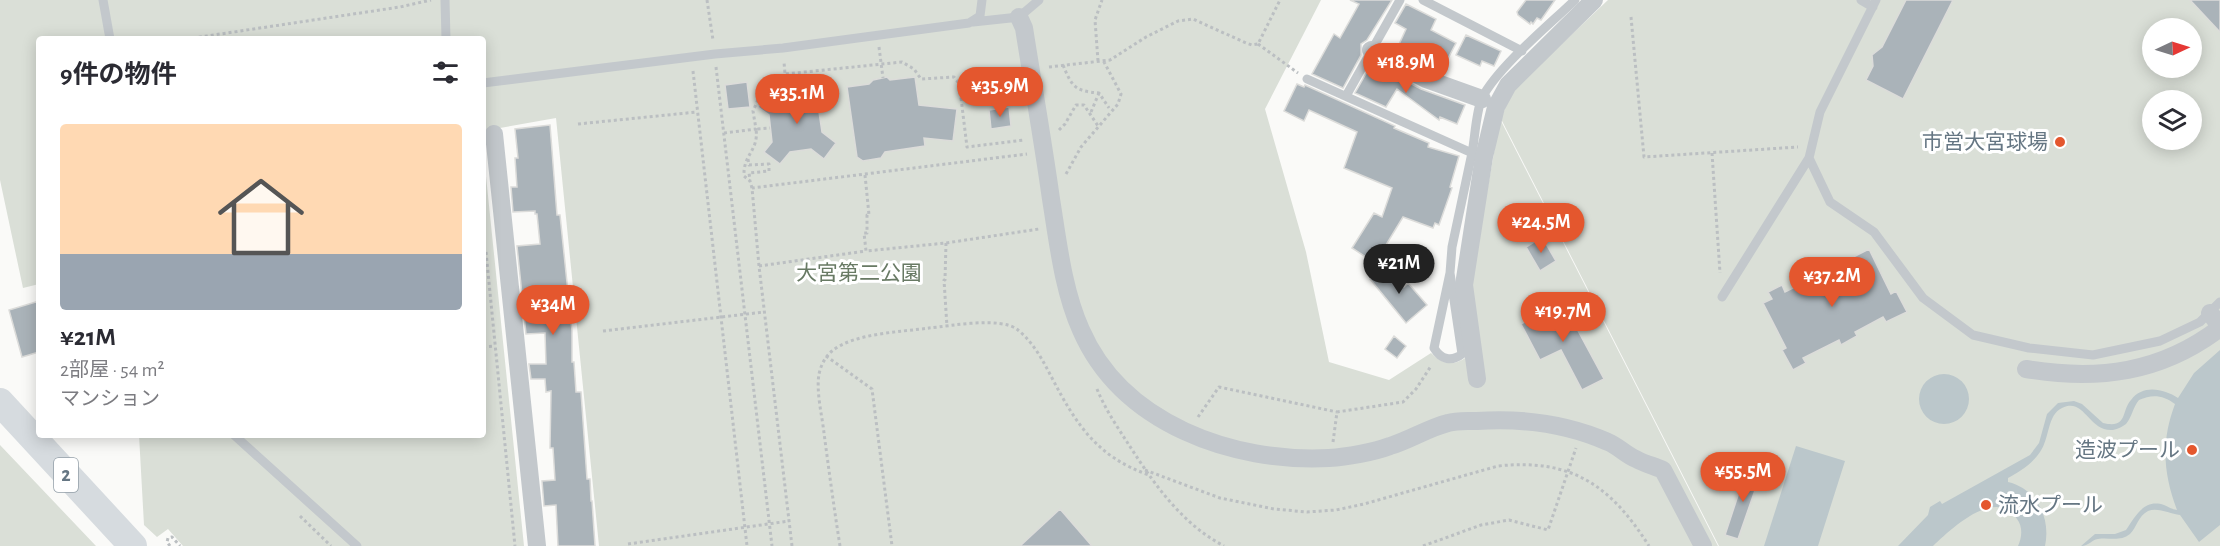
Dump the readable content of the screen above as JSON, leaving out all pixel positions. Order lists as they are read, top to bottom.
{
  "streets": {
    "main road": ["2"]
  },
  "parks": ["大宮第二公園"],
  "places": ["市営大宮球場", "造波プール", "流水プール"],
  "north": "right",
  "page": {
    "heading": "9件の物件",
    "price": [
      "¥18.9M",
      "¥35.9M",
      "¥35.1M",
      "¥24.5M",
      "¥21M",
      "¥37.2M",
      "¥34M",
      "¥19.7M",
      "¥55.5M"
    ],
    "list": [
      {
        "name": "¥21M",
        "note": "2部屋 · 54 m² · マンション"
      }
    ]
  }
}
